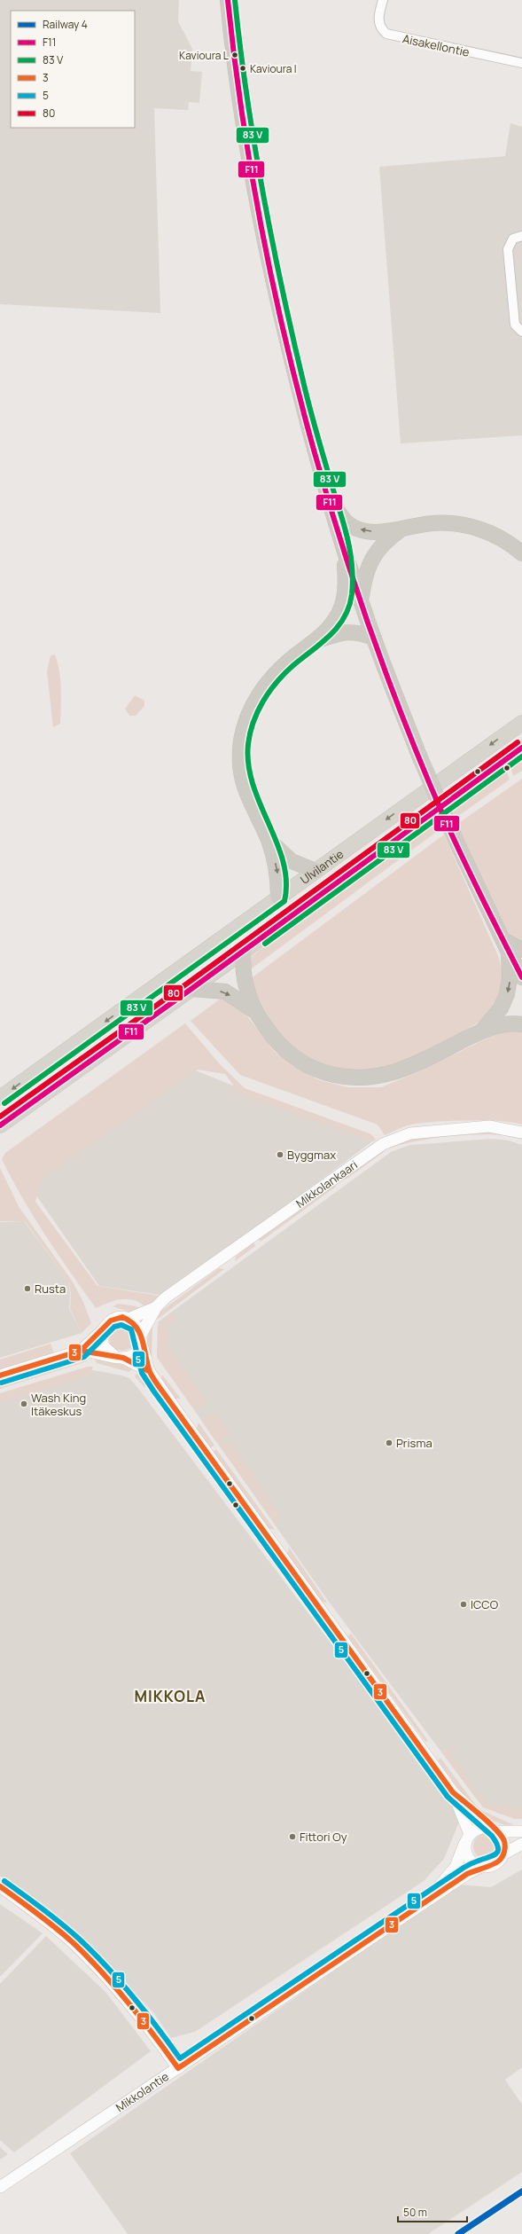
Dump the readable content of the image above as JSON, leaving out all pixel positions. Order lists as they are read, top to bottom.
{
  "streets": {
    "main road": ["Ulvilantie"],
    "street": ["Aisakellontie", "Mikkolankaari", "Mikkolantie"]
  },
  "districts": ["MIKKOLA"],
  "places": [
    "Kavioura L",
    "Kavioura I",
    "Byggmax",
    "Rusta",
    "Wash King Itäkeskus",
    "Prisma",
    "ICCO",
    "Fittori Oy"
  ],
  "lines": [
    "transit line F11",
    "transit line 80",
    "transit line 3",
    "transit line 5",
    "rail line 4"
  ],
  "legend": [
    "Railway 4",
    "F11",
    "83 V",
    "3",
    "5",
    "80"
  ],
  "scale_bar": "50 m"
}
